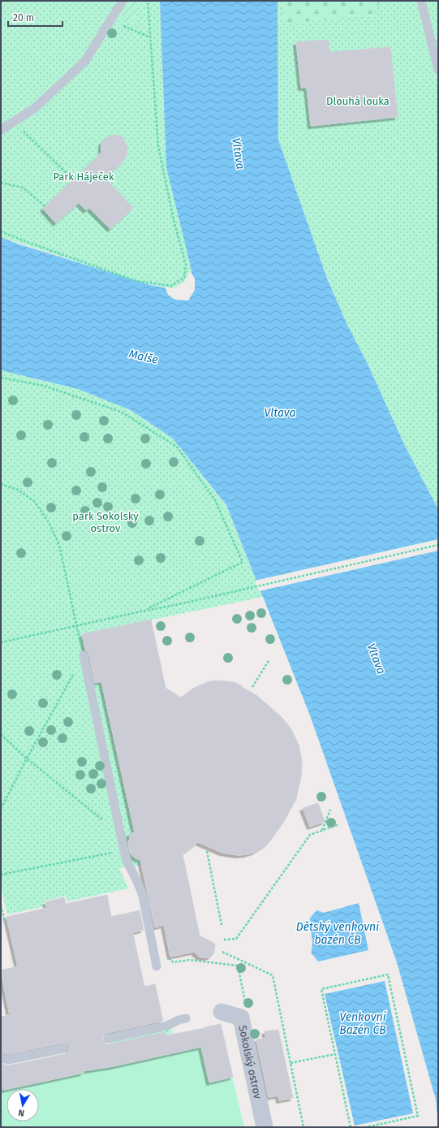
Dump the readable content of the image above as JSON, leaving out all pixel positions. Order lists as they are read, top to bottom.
{
  "streets": {
    "street": ["Sokolský ostrov"]
  },
  "water": [
    "Vltava",
    "Malše",
    "Dětský venkovní bazén ČB",
    "Venkovní Bazén ČB"
  ],
  "parks": ["Dlouhá louka", "Park Háječek", "park Sokolský ostrov"],
  "scale_bar": "20 m",
  "north": "bottom"
}
